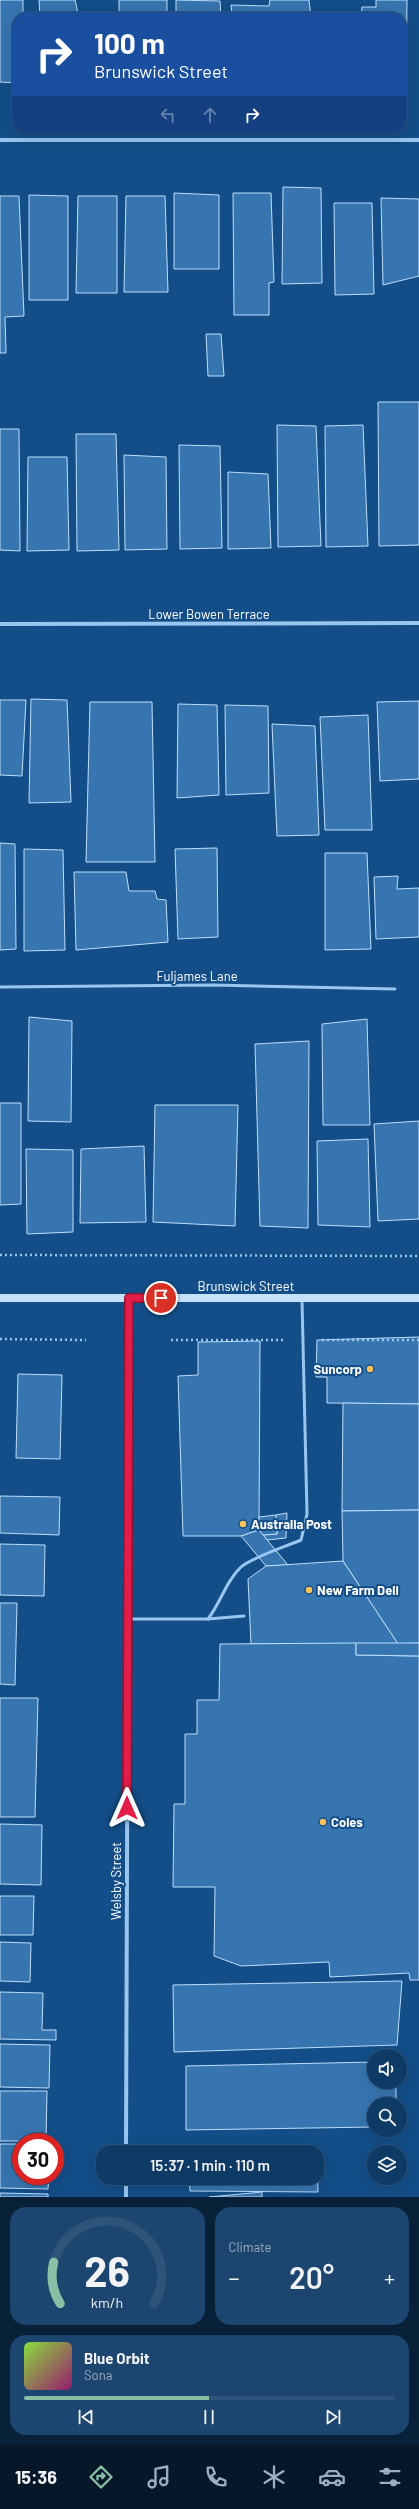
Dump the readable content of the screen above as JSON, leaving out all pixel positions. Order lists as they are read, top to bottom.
{
  "streets": {
    "main road": ["Brunswick Street"],
    "street": ["Lower Bowen Terrace", "Welsby Street"],
    "lane": ["Fuljames Lane"]
  },
  "crossings": [
    ["Brunswick Street", "Welsby Street"]
  ],
  "places": [
    "Suncorp",
    "Australia Post",
    "New Farm Deli",
    "Coles"
  ],
  "page": {
    "turn": ["100 m", "Brunswick Street"],
    "limit": "30",
    "trip": "15:37 · 1 min · 110 m",
    "tile": "Climate",
    "heat": ["−", "20°", "+"],
    "song": ["Blue Orbit", "Sona"],
    "tabs": "15:36",
    "gauge": ["26", "km/h"]
  }
}
